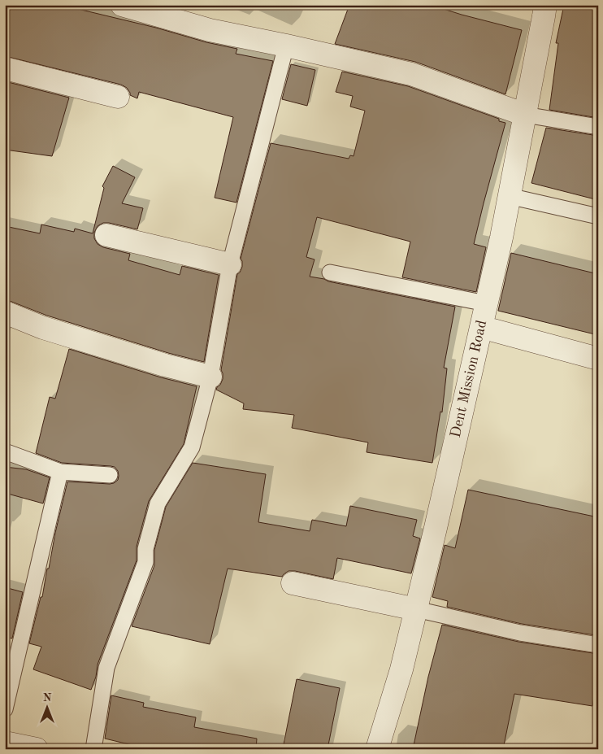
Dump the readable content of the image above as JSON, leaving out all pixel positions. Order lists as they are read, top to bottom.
{
  "streets": {
    "street": ["Dent Mission Road"]
  },
  "north": "top"
}
